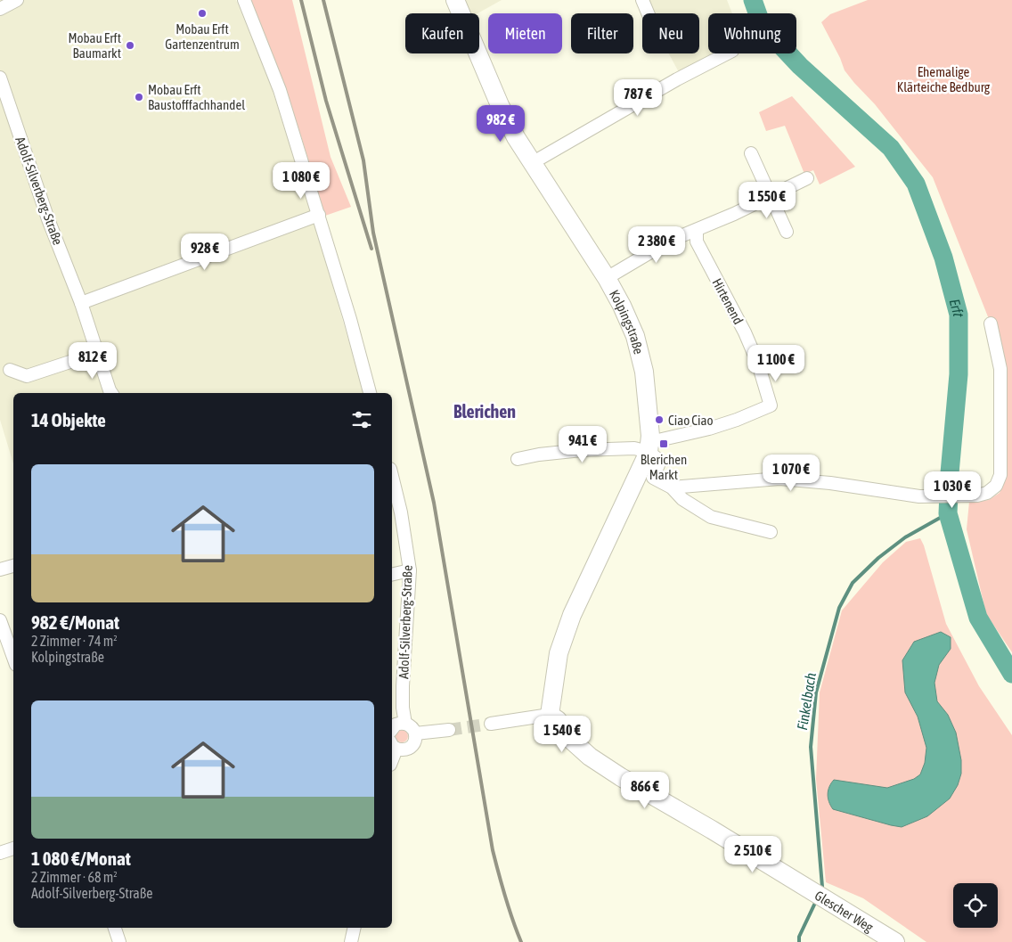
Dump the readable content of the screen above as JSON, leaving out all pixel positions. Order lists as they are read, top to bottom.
{
  "streets": {
    "street": [
      "Adolf-Silverberg-Straße",
      "Hirtenend",
      "Kolpingstraße",
      "Glescher Weg"
    ]
  },
  "crossings": [
    ["Hirtenend", "Kolpingstraße"]
  ],
  "districts": ["Blerichen"],
  "water": ["Erft", "Finkelbach"],
  "parks": ["Ehemalige Klärteiche Bedburg"],
  "places": {
    "other": [
      "Mobau Erft Gartenzentrum",
      "Mobau Erft Baumarkt",
      "Mobau Erft Baustofffachhandel",
      "Ciao Ciao"
    ],
    "transit": ["Blerichen Markt"]
  },
  "page": {
    "chip": [
      "Kaufen",
      "Mieten",
      "Filter",
      "Neu",
      "Wohnung"
    ],
    "price": [
      "787 €",
      "982 €",
      "1 080 €",
      "1 550 €",
      "2 380 €",
      "928 €",
      "812 €",
      "1 100 €",
      "941 €",
      "1 070 €",
      "1 030 €",
      "1 540 €",
      "866 €",
      "2 510 €"
    ],
    "heading": "14 Objekte",
    "list": [
      {
        "name": "982 €/Monat",
        "note": "2 Zimmer · 74 m² · Kolpingstraße"
      },
      {
        "name": "1 080 €/Monat",
        "note": "2 Zimmer · 68 m² · Adolf-Silverberg-Straße"
      }
    ]
  }
}
